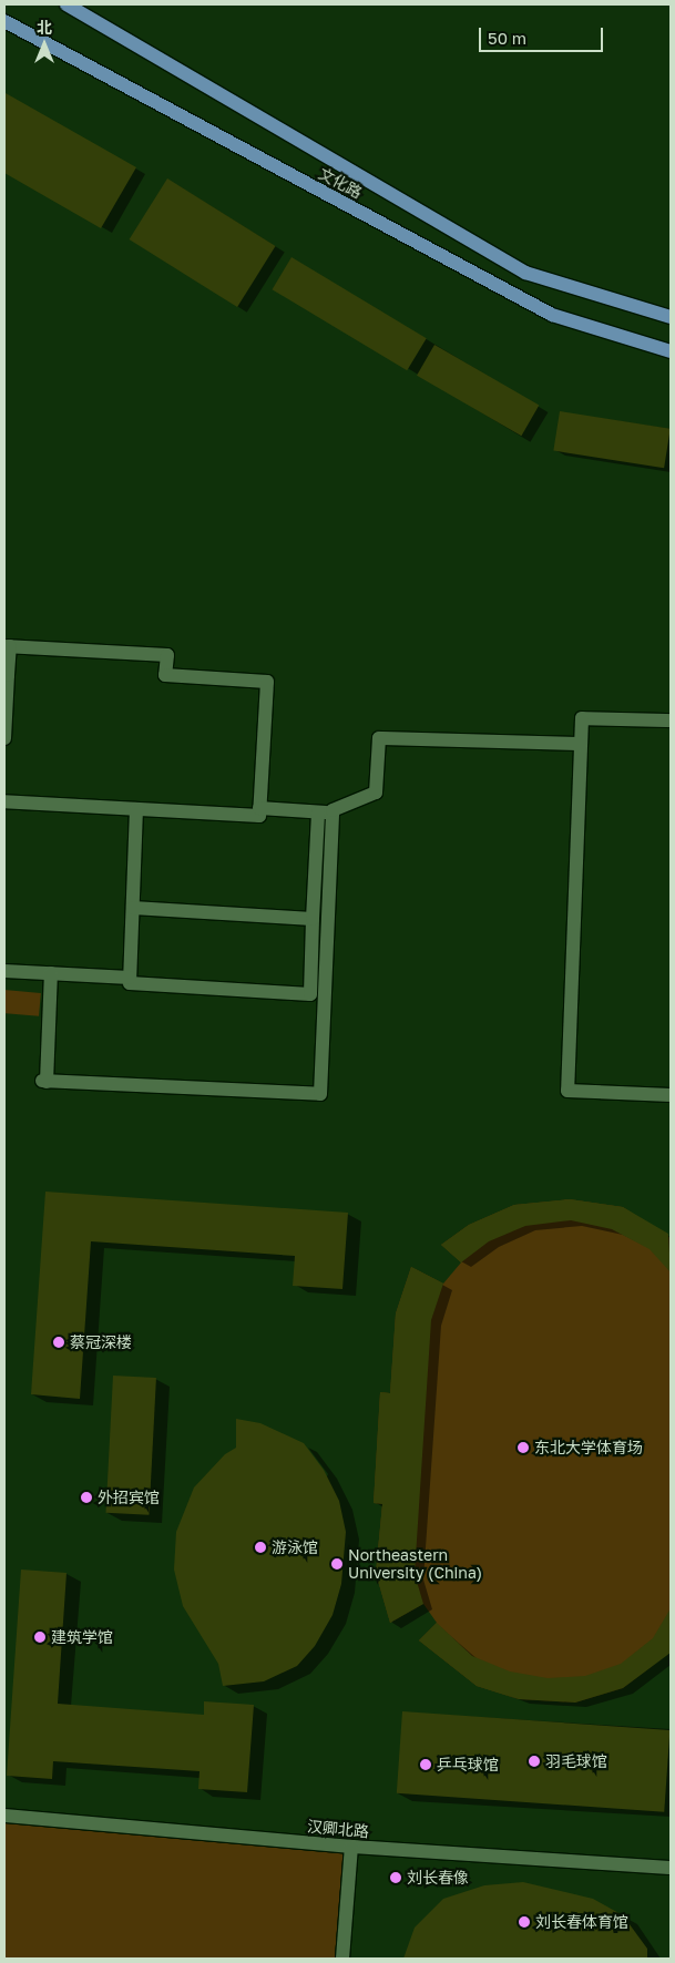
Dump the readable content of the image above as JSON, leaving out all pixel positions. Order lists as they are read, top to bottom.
{
  "streets": {
    "main road": ["文化路"],
    "street": ["汉卿北路"]
  },
  "places": [
    "蔡冠深楼",
    "东北大学体育场",
    "外招宾馆",
    "游泳馆",
    "Northeastern University (China)",
    "建筑学馆",
    "羽毛球馆",
    "乒乓球馆",
    "刘长春像",
    "刘长春体育馆"
  ],
  "scale_bar": "50 m",
  "north": "top"
}
